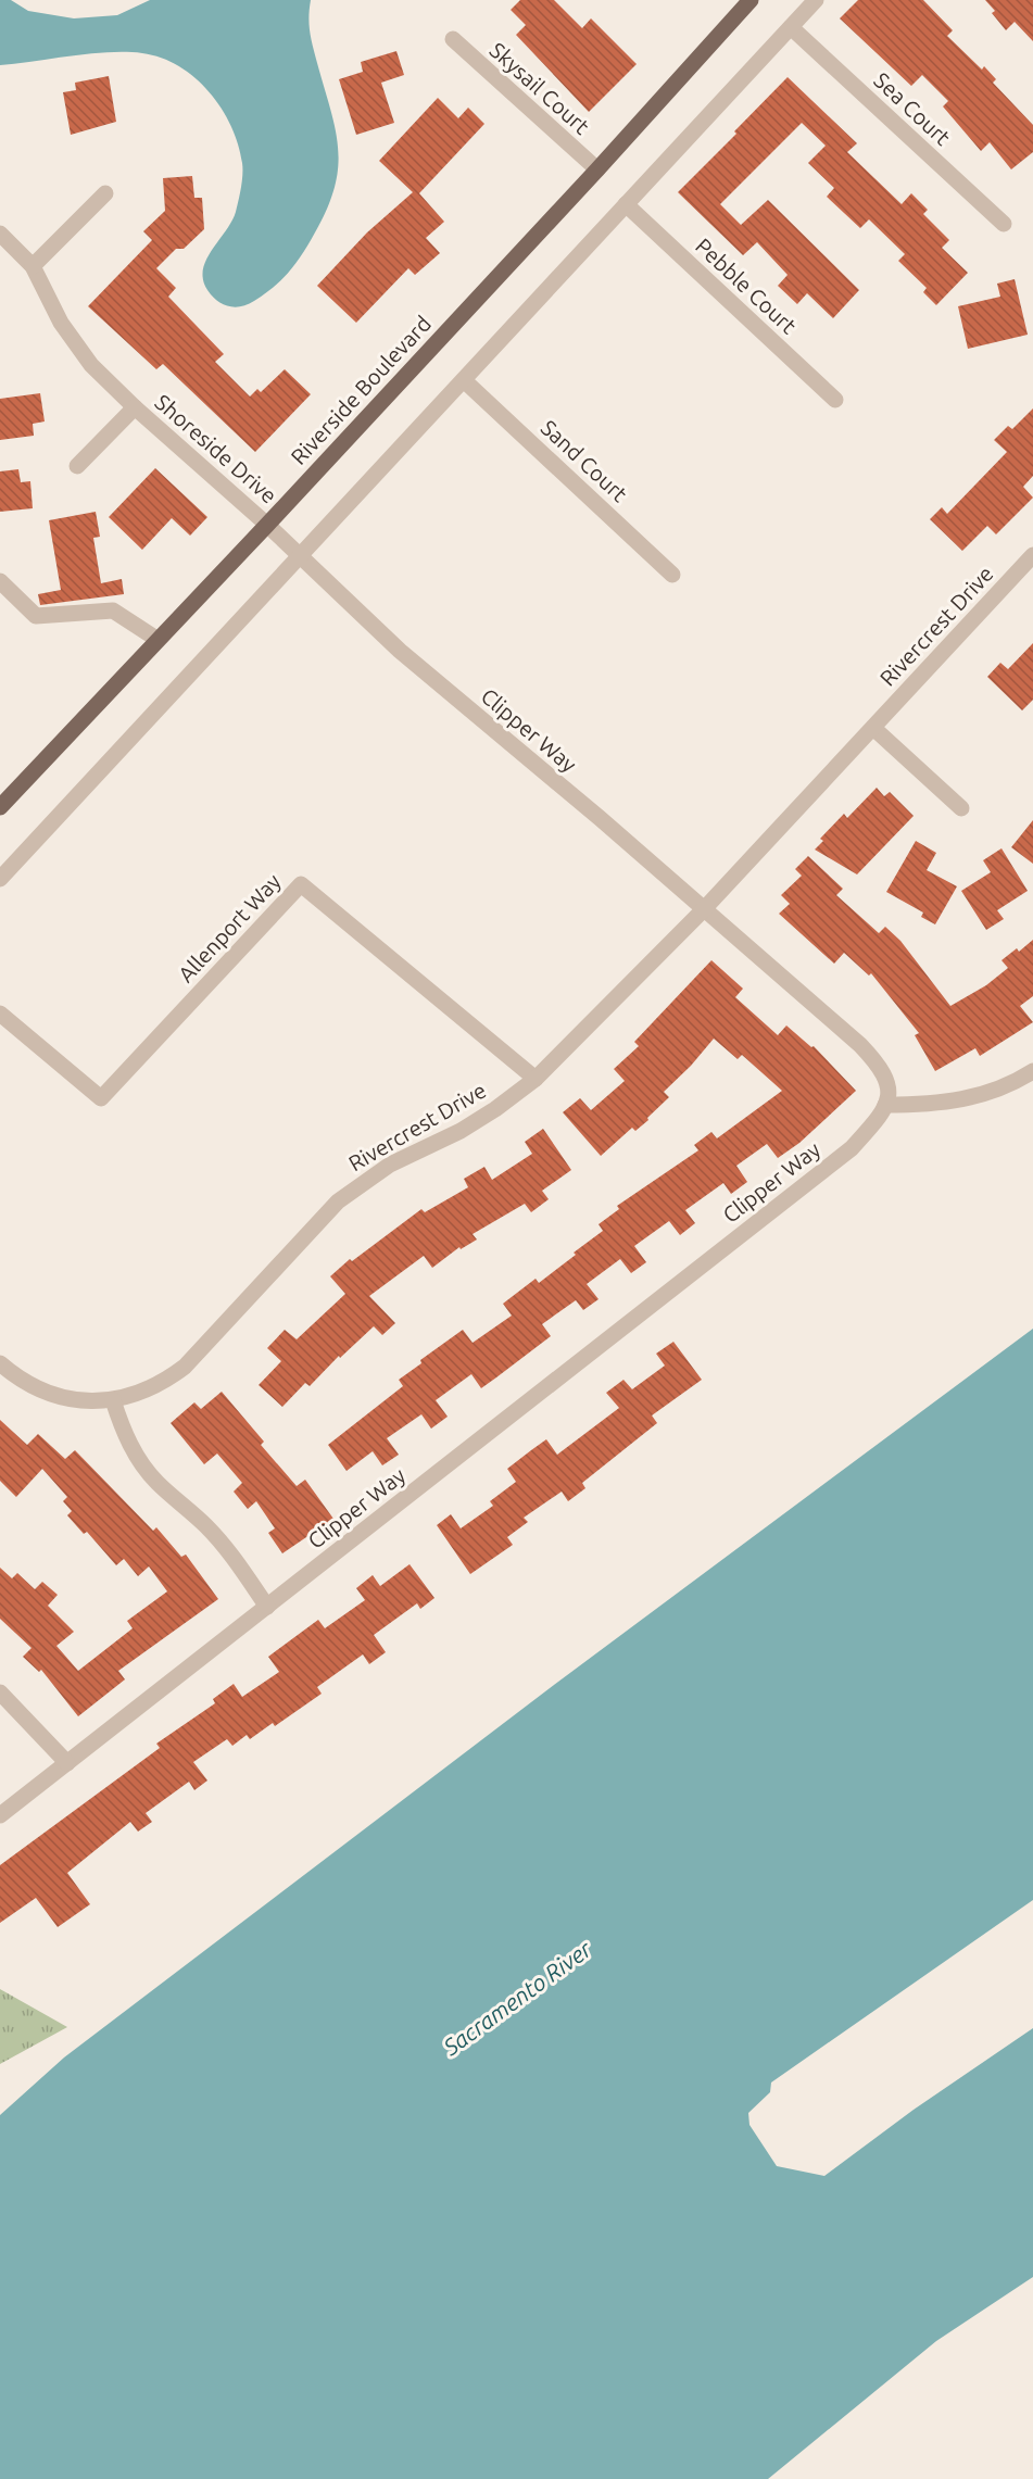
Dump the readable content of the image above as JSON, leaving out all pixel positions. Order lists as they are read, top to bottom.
{
  "streets": {
    "main road": ["Riverside Boulevard"],
    "street": [
      "Skysail Court",
      "Sea Court",
      "Pebble Court",
      "Shoreside Drive",
      "Sand Court",
      "Rivercrest Drive",
      "Clipper Way",
      "Allenport Way"
    ]
  },
  "crossings": [
    ["Skysail Court", "Riverside Boulevard"],
    ["Riverside Boulevard", "Shoreside Drive"],
    ["Riverside Boulevard", "Clipper Way"],
    ["Shoreside Drive", "Clipper Way"],
    ["Rivercrest Drive", "Clipper Way"],
    ["Rivercrest Drive", "Allenport Way"]
  ],
  "water": ["Sacramento River"]
}
